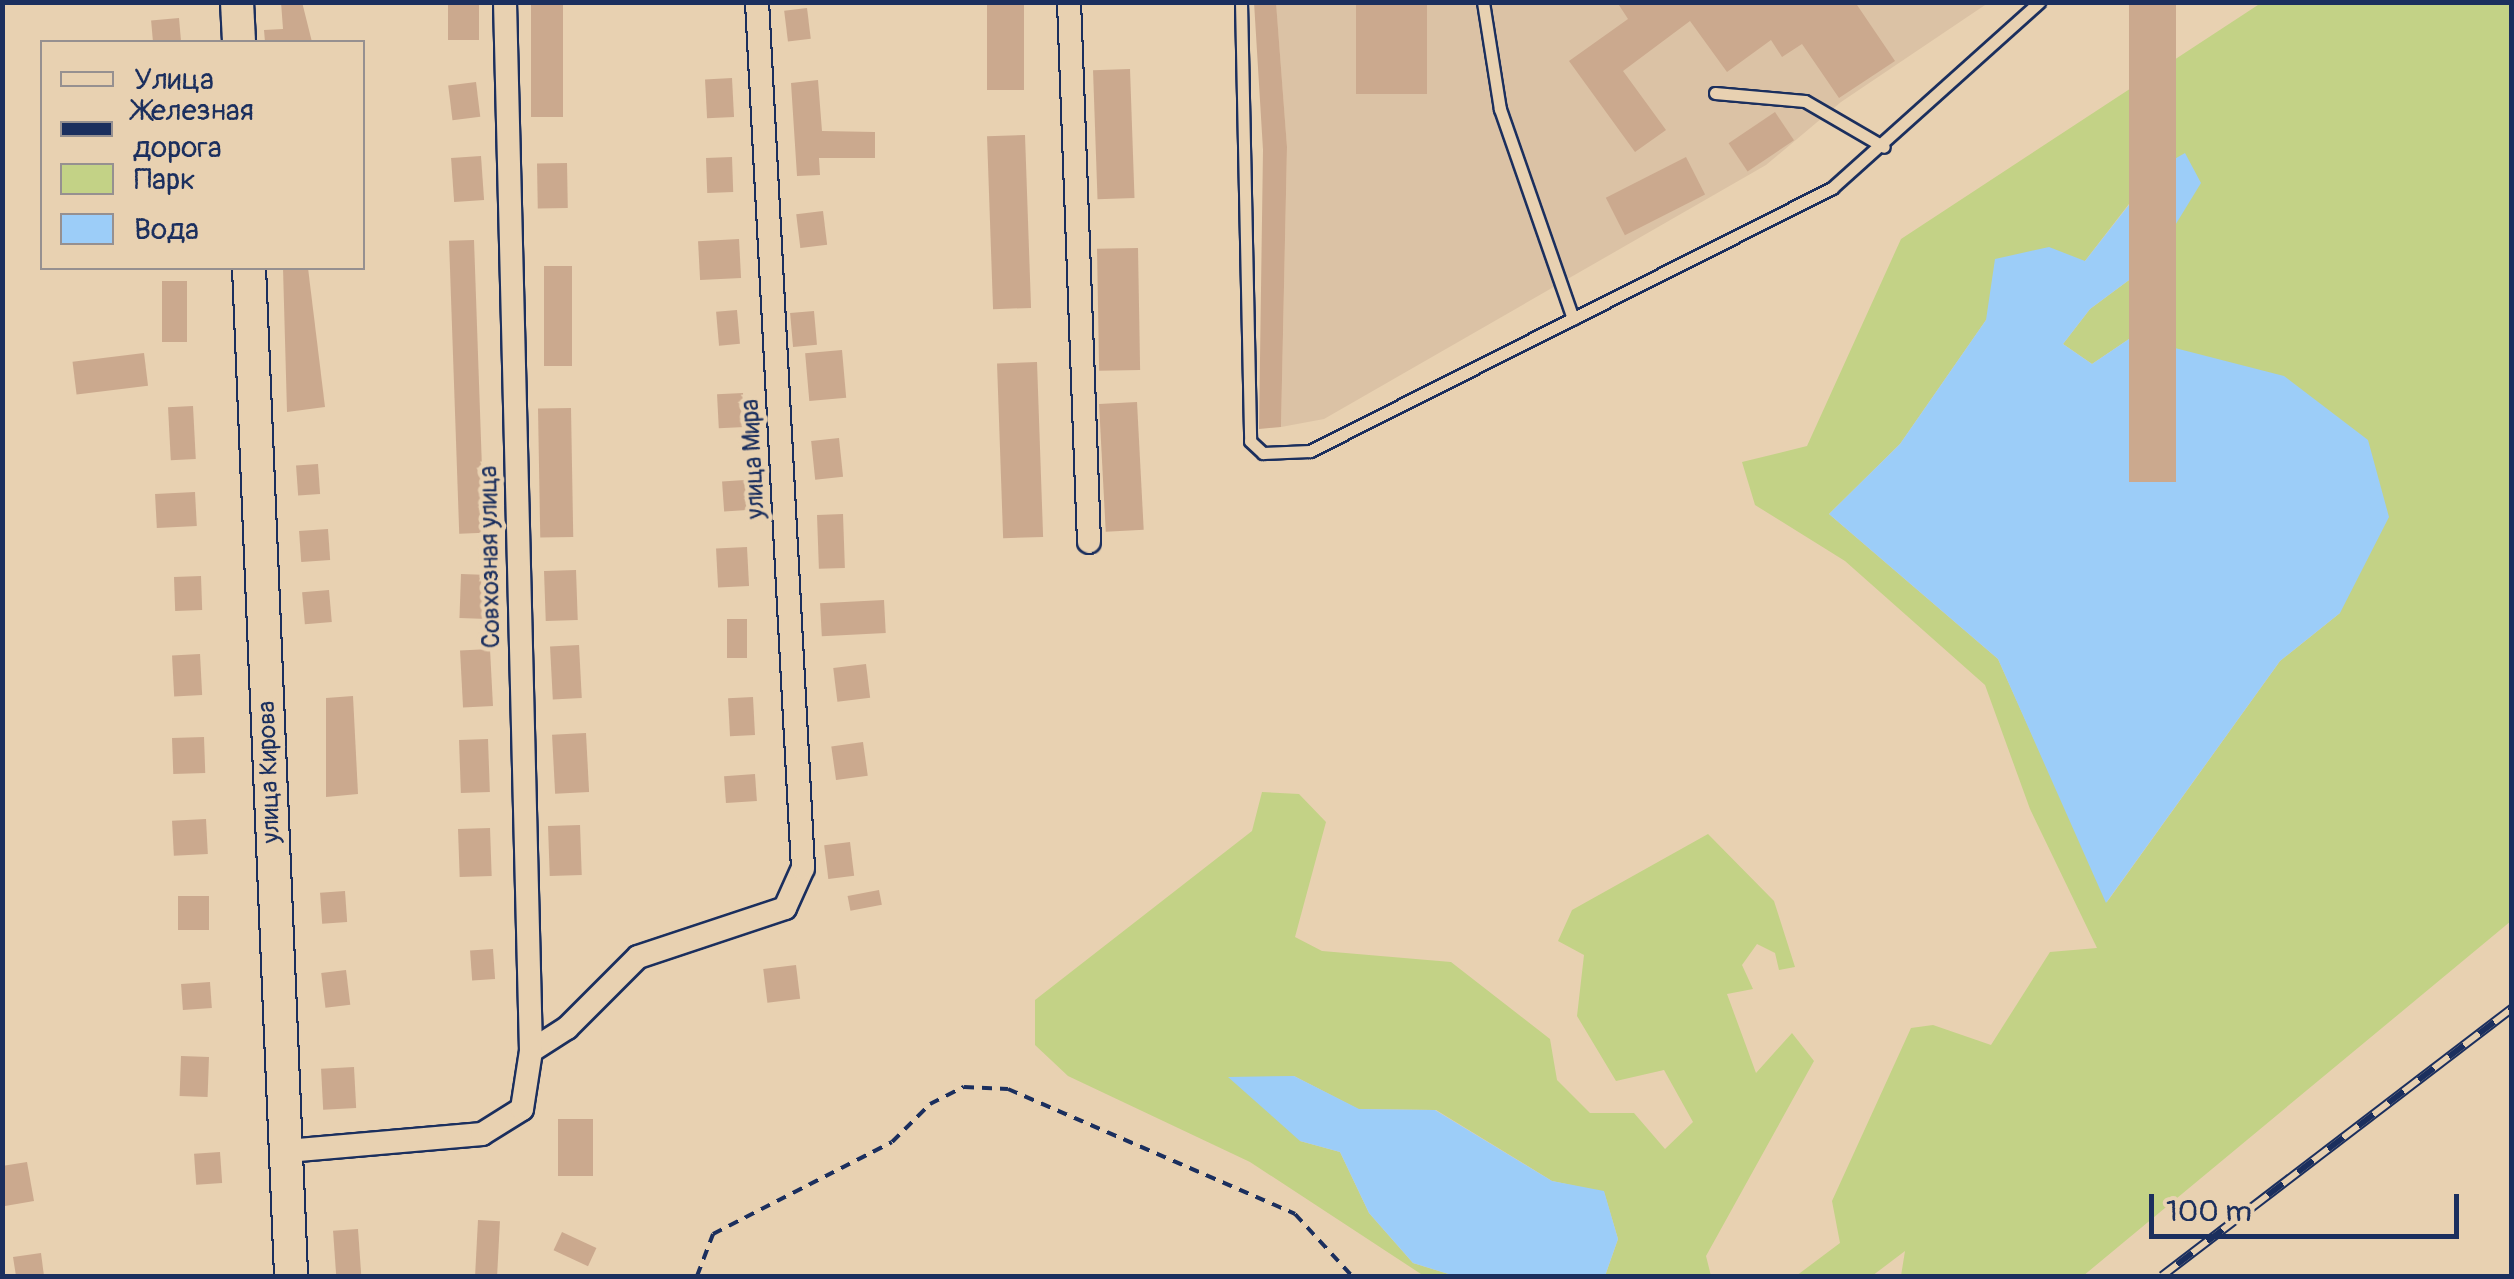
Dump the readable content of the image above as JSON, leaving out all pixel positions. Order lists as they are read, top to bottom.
{
  "streets": {
    "street": ["улица Мира", "Совхозная улица", "улица Кирова"]
  },
  "crossings": [
    ["улица Мира", "Совхозная улица"],
    ["Совхозная улица", "улица Кирова"]
  ],
  "legend": [
    "Улица",
    "Железная дорога",
    "Парк",
    "Вода"
  ],
  "scale_bar": "100 m"
}
